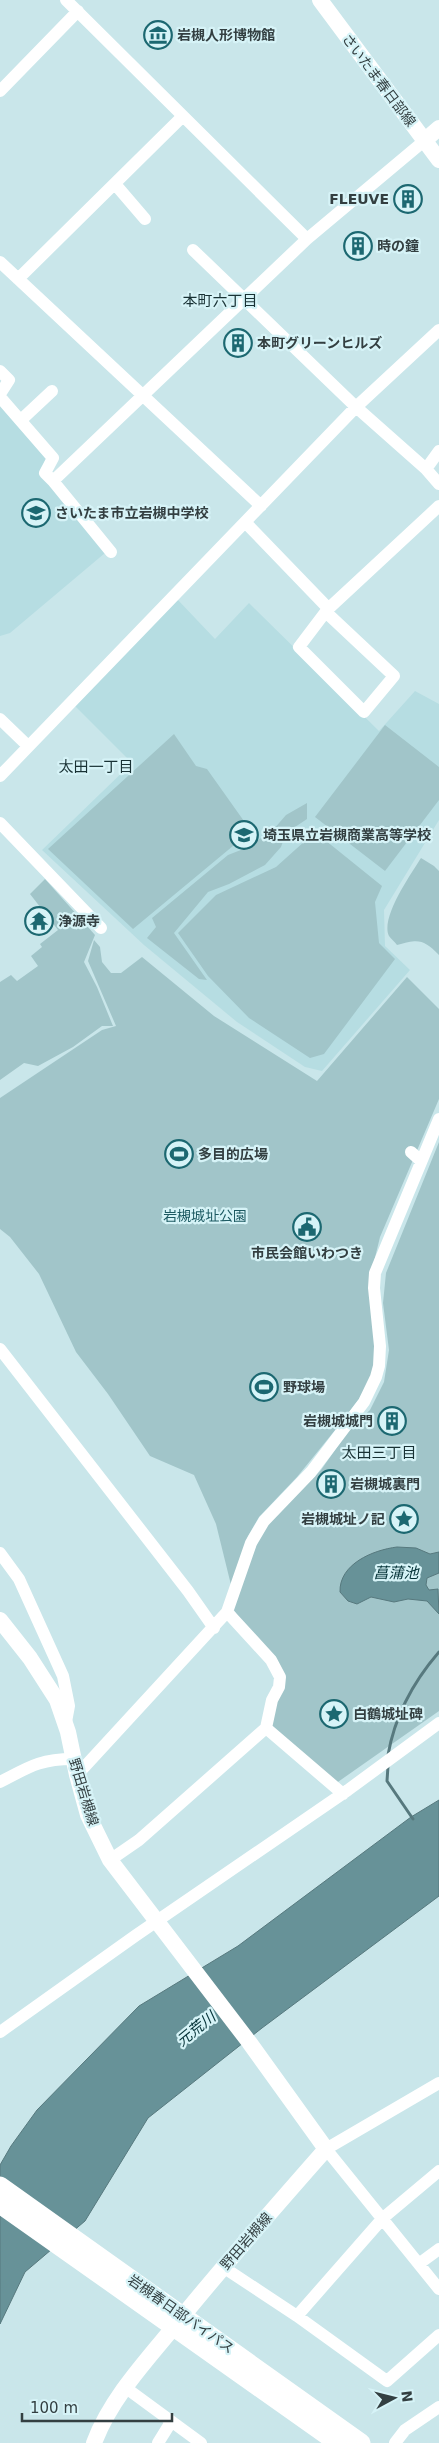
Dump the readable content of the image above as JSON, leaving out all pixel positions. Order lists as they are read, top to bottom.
{
  "streets": {
    "highway": ["岩槻春日部バイパス"],
    "main road": ["さいたま春日部線", "野田岩槻線"]
  },
  "crossings": [
    ["野田岩槻線", "岩槻春日部バイパス"]
  ],
  "districts": ["本町六丁目", "太田一丁目", "太田三丁目"],
  "water": ["菖蒲池", "元荒川"],
  "parks": ["岩槻城址公園"],
  "places": {
    "museum": ["岩槻人形博物館"],
    "building": [
      "FLEUVE",
      "時の鐘",
      "本町グリーンヒルズ",
      "岩槻城城門",
      "岩槻城裏門"
    ],
    "school or university": ["さいたま市立岩槻中学校", "埼玉県立岩槻商業高等学校"],
    "temple": ["浄源寺"],
    "sports": ["多目的広場", "野球場"],
    "public building": ["市民会館いわつき"],
    "place": ["岩槻城址ノ記", "白鶴城址碑"]
  },
  "scale_bar": "100 m",
  "north": "right"
}
